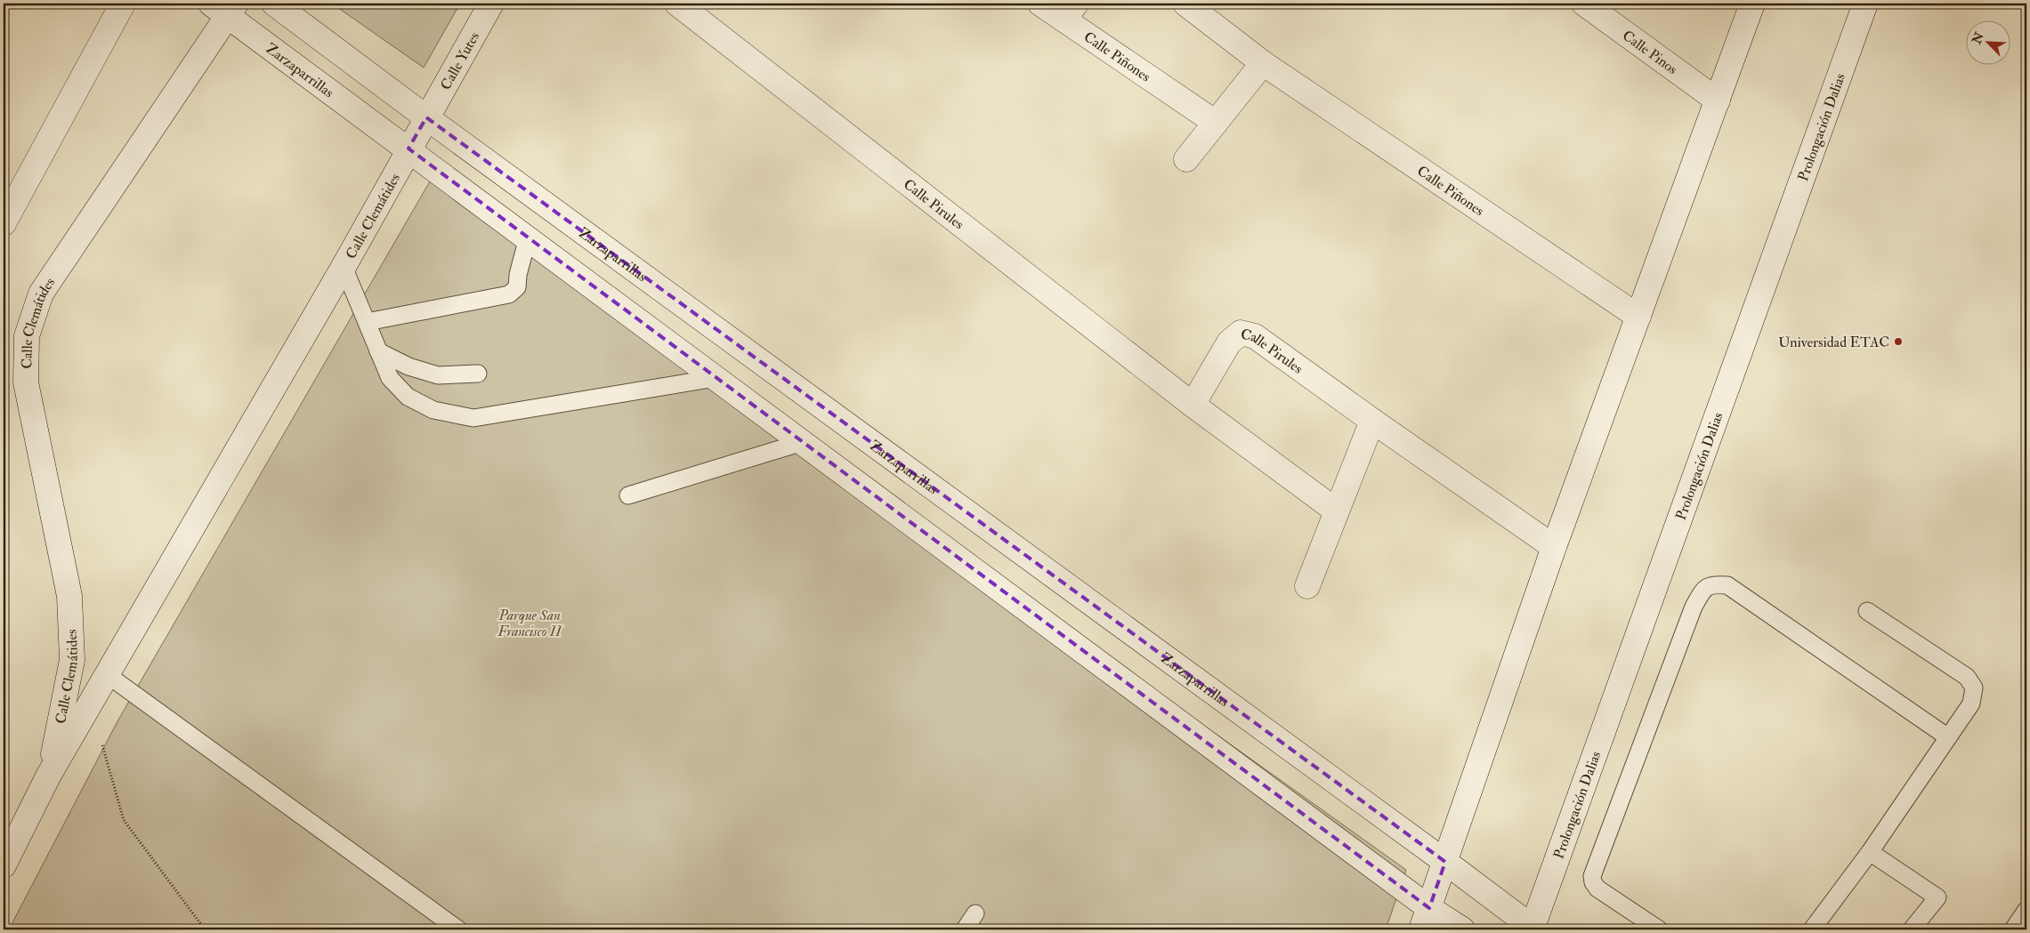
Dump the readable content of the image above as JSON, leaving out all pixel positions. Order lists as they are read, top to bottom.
{
  "streets": {
    "street": [
      "Calle Pinos",
      "Calle Piñones",
      "Calle Yutes",
      "Zarzaparrillas",
      "Prolongación Dalias",
      "Calle Pirules",
      "Calle Clemátides"
    ]
  },
  "crossings": [
    ["Calle Yutes", "Zarzaparrillas"],
    ["Calle Yutes", "Calle Clemátides"],
    ["Zarzaparrillas", "Prolongación Dalias"],
    ["Zarzaparrillas", "Calle Clemátides"]
  ],
  "parks": ["Parque San Francisco II"],
  "places": ["Universidad ETAC"],
  "north": "top left"
}
